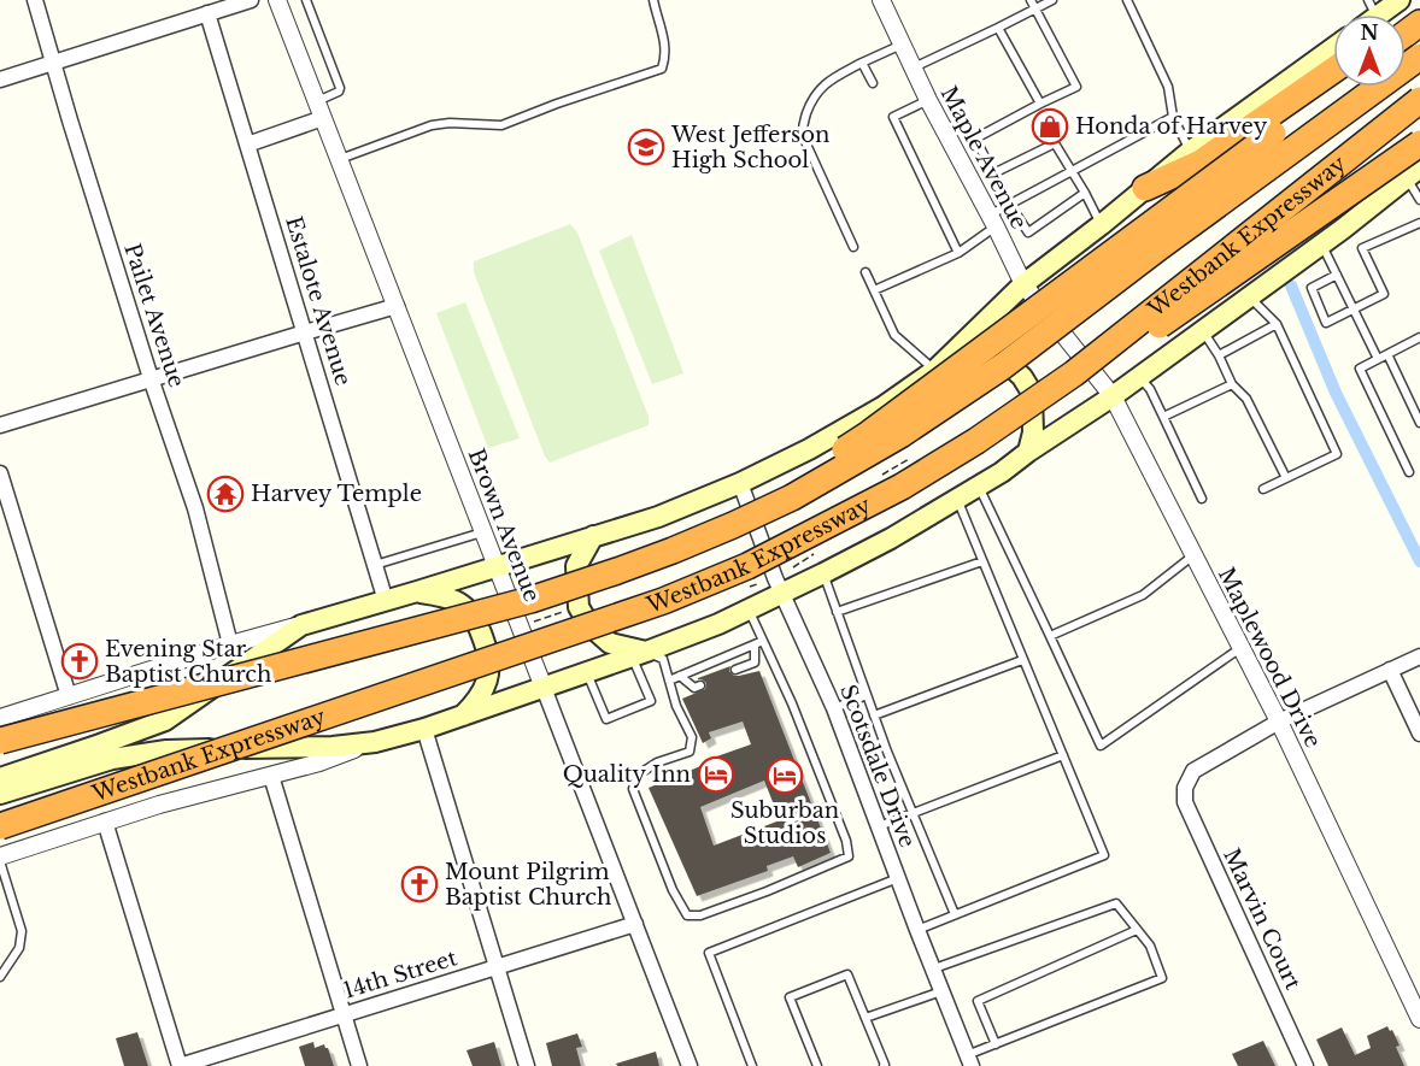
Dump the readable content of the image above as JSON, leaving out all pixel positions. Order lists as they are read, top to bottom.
{
  "streets": {
    "highway": ["Westbank Expressway"],
    "street": [
      "Maple Avenue",
      "Estalote Avenue",
      "Pailet Avenue",
      "Brown Avenue",
      "Maplewood Drive",
      "Scotsdale Drive",
      "Marvin Court",
      "14th Street"
    ]
  },
  "crossings": [
    ["Maple Avenue", "Maplewood Drive"],
    ["Westbank Expressway", "Brown Avenue"],
    ["Westbank Expressway", "Maplewood Drive"],
    ["Westbank Expressway", "Scotsdale Drive"],
    ["Brown Avenue", "14th Street"],
    ["Maplewood Drive", "Marvin Court"]
  ],
  "places": {
    "shop": ["Honda of Harvey"],
    "school or university": ["West Jefferson High School"],
    "temple": ["Harvey Temple"],
    "church": ["Evening Star Baptist Church", "Mount Pilgrim Baptist Church"],
    "hotel": ["Quality Inn", "Suburban Studios"]
  },
  "north": "top"
}
